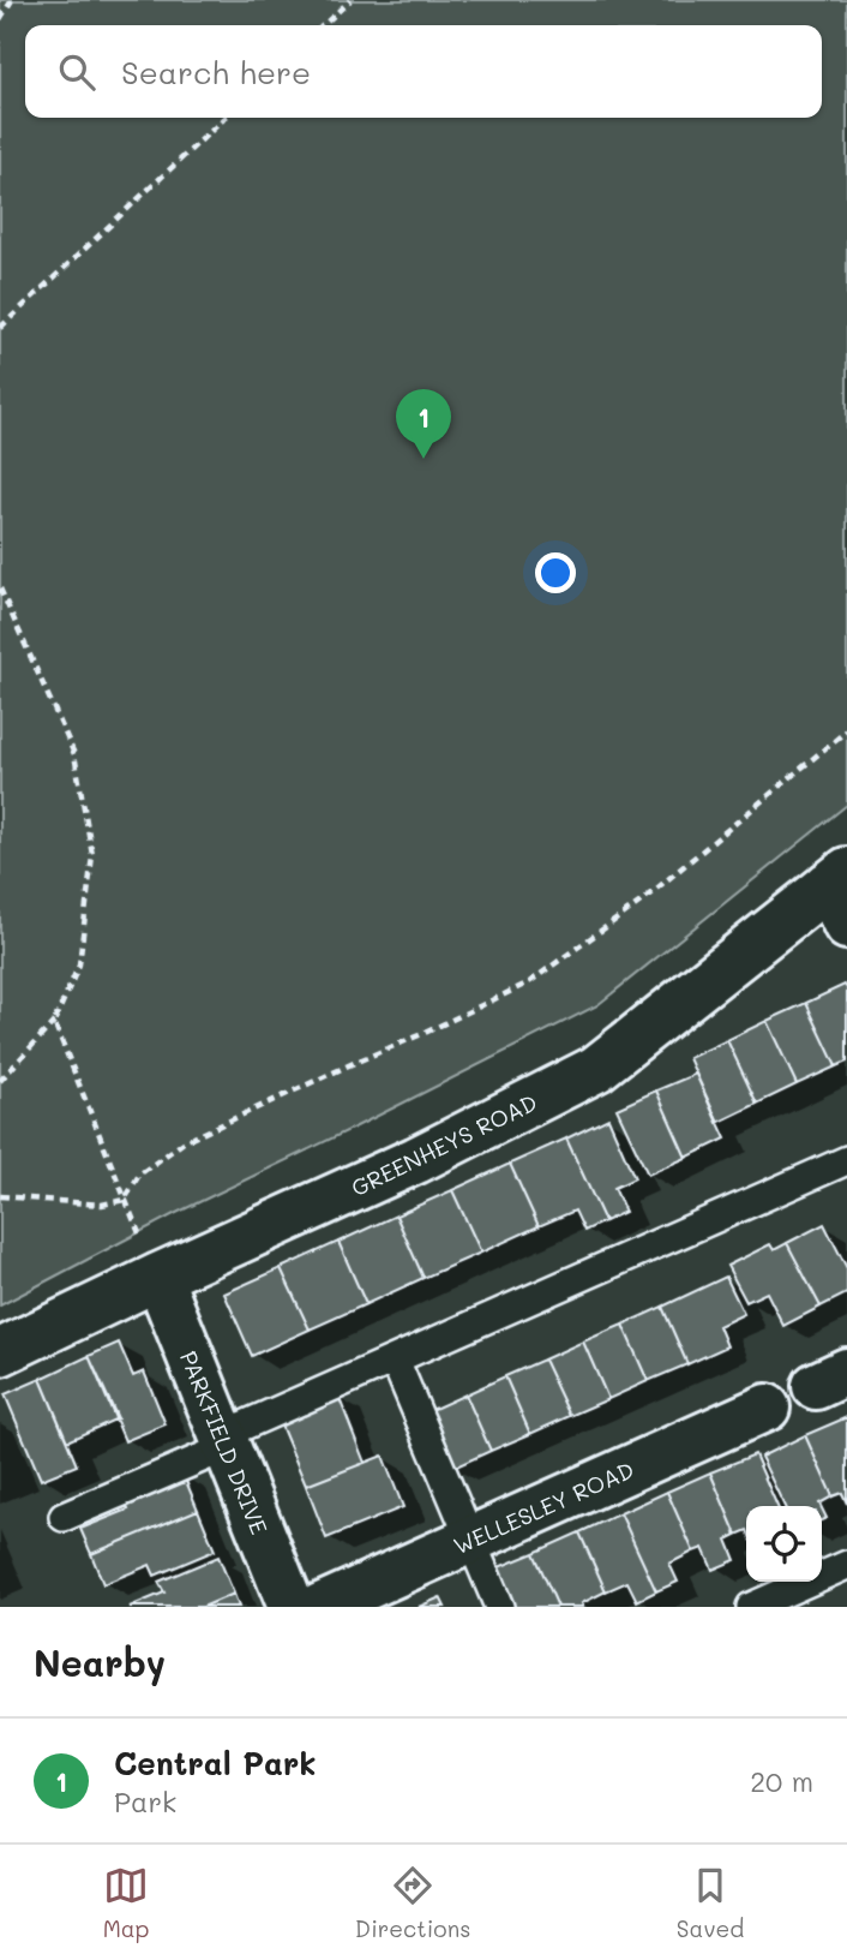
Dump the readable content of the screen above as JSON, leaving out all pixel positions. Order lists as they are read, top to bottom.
{
  "streets": {
    "street": ["GREENHEYS ROAD", "PARKFIELD DRIVE", "WELLESLEY ROAD"]
  },
  "crossings": [
    ["GREENHEYS ROAD", "PARKFIELD DRIVE"]
  ],
  "page": {
    "search": "Search here",
    "pins": "1",
    "heading": "Nearby",
    "list": [
      {
        "mark": "1",
        "name": "Central Park",
        "note": "Park",
        "value": "20 m"
      }
    ],
    "nav": ["Map", "Directions", "Saved"]
  }
}
